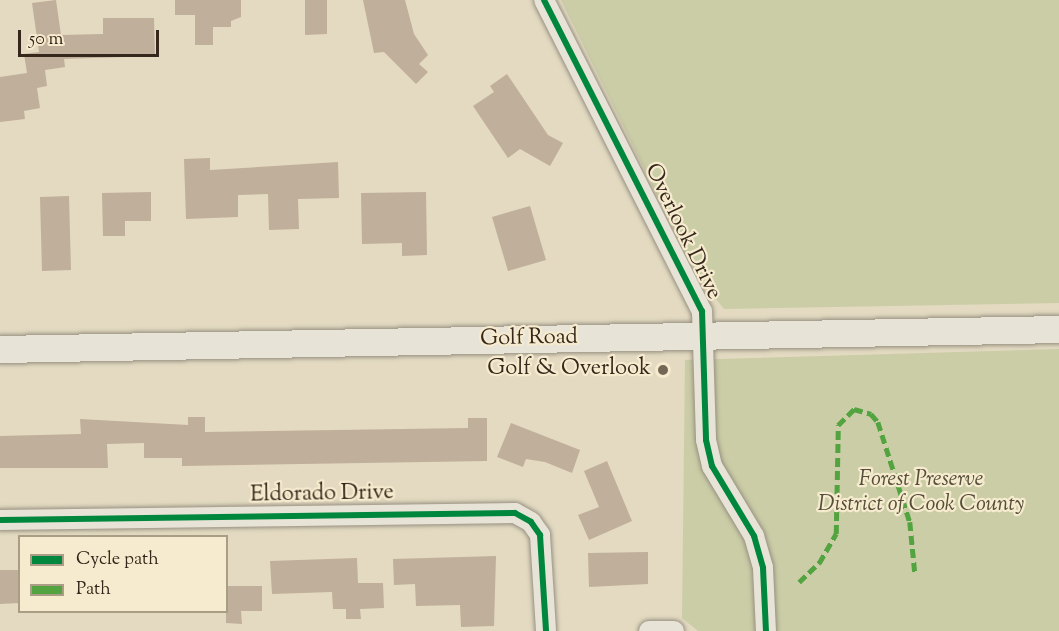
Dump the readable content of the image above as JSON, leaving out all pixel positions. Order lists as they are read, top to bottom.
{
  "streets": {
    "main road": ["Golf Road"],
    "street": ["Overlook Drive", "Eldorado Drive"]
  },
  "crossings": [
    ["Overlook Drive", "Golf Road"]
  ],
  "parks": ["Forest Preserve District of Cook County"],
  "places": ["Golf & Overlook"],
  "legend": ["Cycle path", "Path"],
  "scale_bar": "50 m"
}
